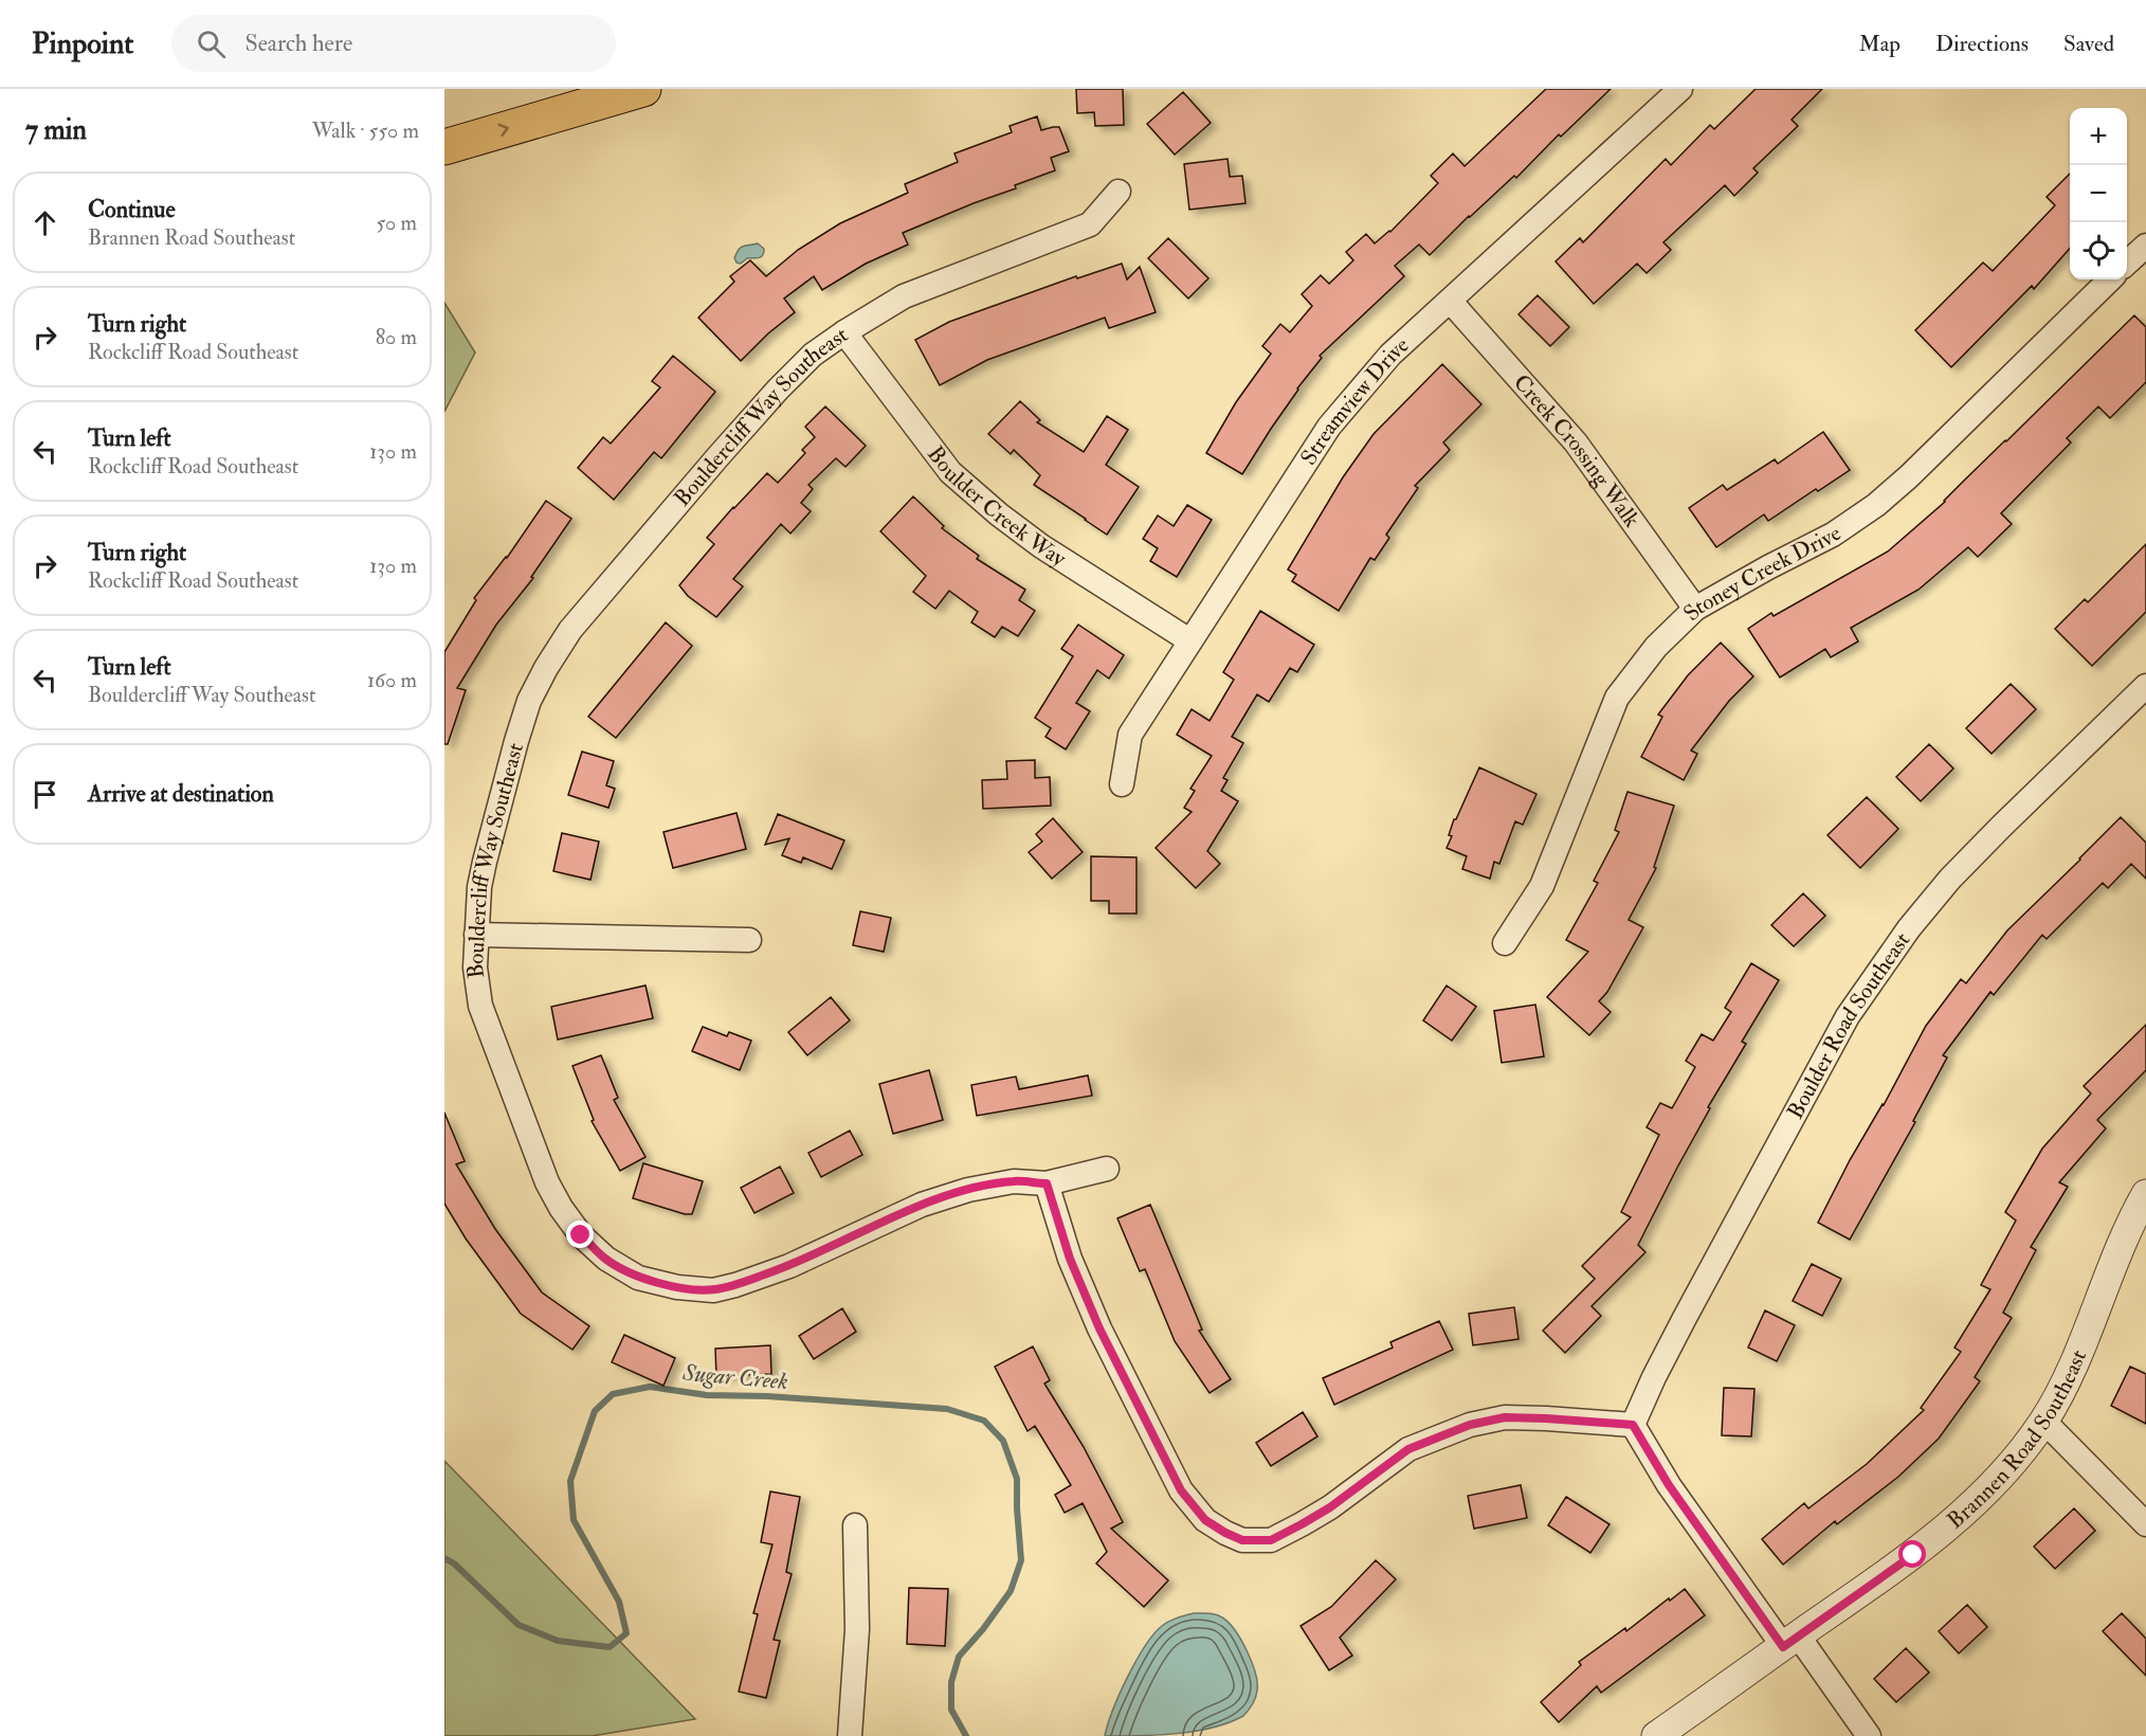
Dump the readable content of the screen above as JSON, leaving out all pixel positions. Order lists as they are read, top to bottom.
{
  "streets": {
    "street": [
      "Streamview Drive",
      "Bouldercliff Way Southeast",
      "Creek Crossing Walk",
      "Boulder Creek Way",
      "Stoney Creek Drive",
      "Boulder Road Southeast",
      "Brannen Road Southeast"
    ]
  },
  "crossings": [
    ["Streamview Drive", "Creek Crossing Walk"],
    ["Streamview Drive", "Boulder Creek Way"],
    ["Bouldercliff Way Southeast", "Boulder Creek Way"],
    ["Creek Crossing Walk", "Stoney Creek Drive"]
  ],
  "water": ["Sugar Creek"],
  "page": {
    "header": "Pinpoint",
    "search": "Search here",
    "nav": ["Map", "Directions", "Saved"],
    "heading": ["7 min", "Walk · 550 m"],
    "map_buttons": ["+", "−"],
    "list": [
      ["Continue", "Brannen Road Southeast", "50 m"],
      ["Turn right", "Rockcliff Road Southeast", "80 m"],
      ["Turn left", "Rockcliff Road Southeast", "130 m"],
      ["Turn right", "Rockcliff Road Southeast", "130 m"],
      ["Turn left", "Bouldercliff Way Southeast", "160 m"],
      "Arrive at destination"
    ]
  }
}
